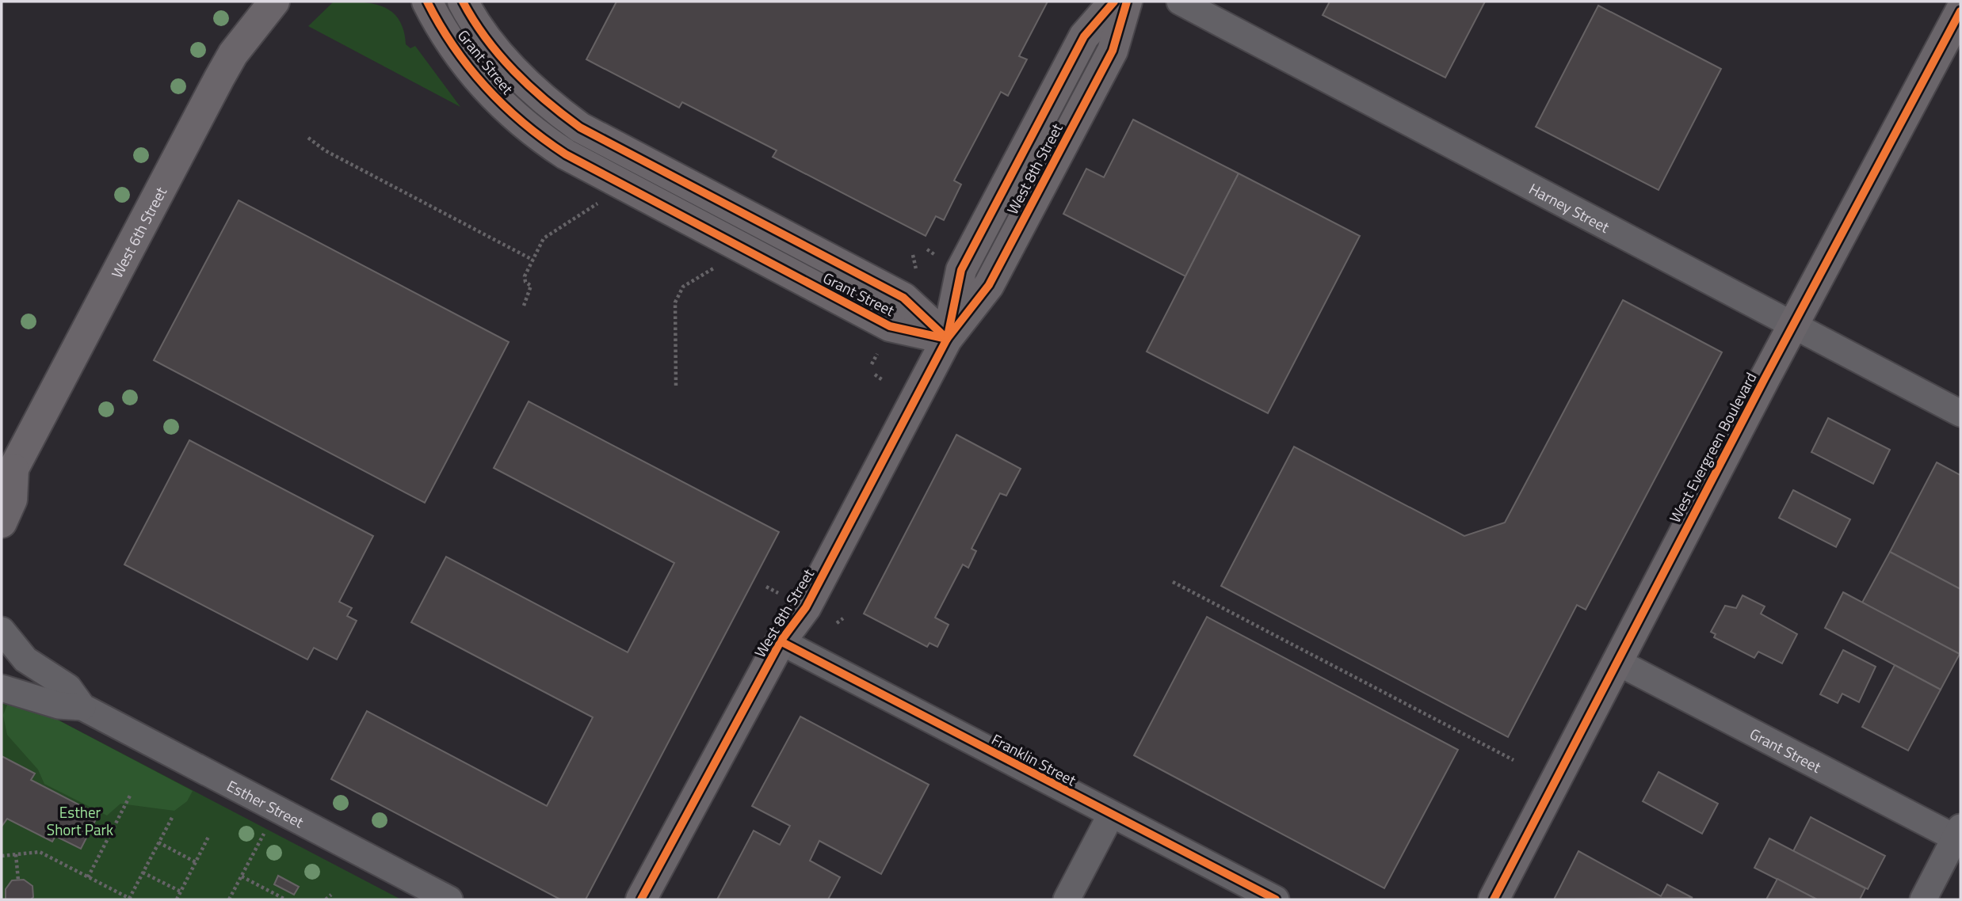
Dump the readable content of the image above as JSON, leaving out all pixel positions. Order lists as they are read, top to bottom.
{
  "streets": {
    "street": [
      "Grant Street",
      "West 8th Street",
      "Harney Street",
      "West 6th Street",
      "West Evergreen Boulevard",
      "Franklin Street",
      "Esther Street"
    ]
  },
  "crossings": [
    ["Grant Street", "West 8th Street"],
    ["Grant Street", "West Evergreen Boulevard"],
    ["West 8th Street", "Franklin Street"],
    ["Harney Street", "West Evergreen Boulevard"]
  ],
  "parks": ["Esther Short Park"]
}
